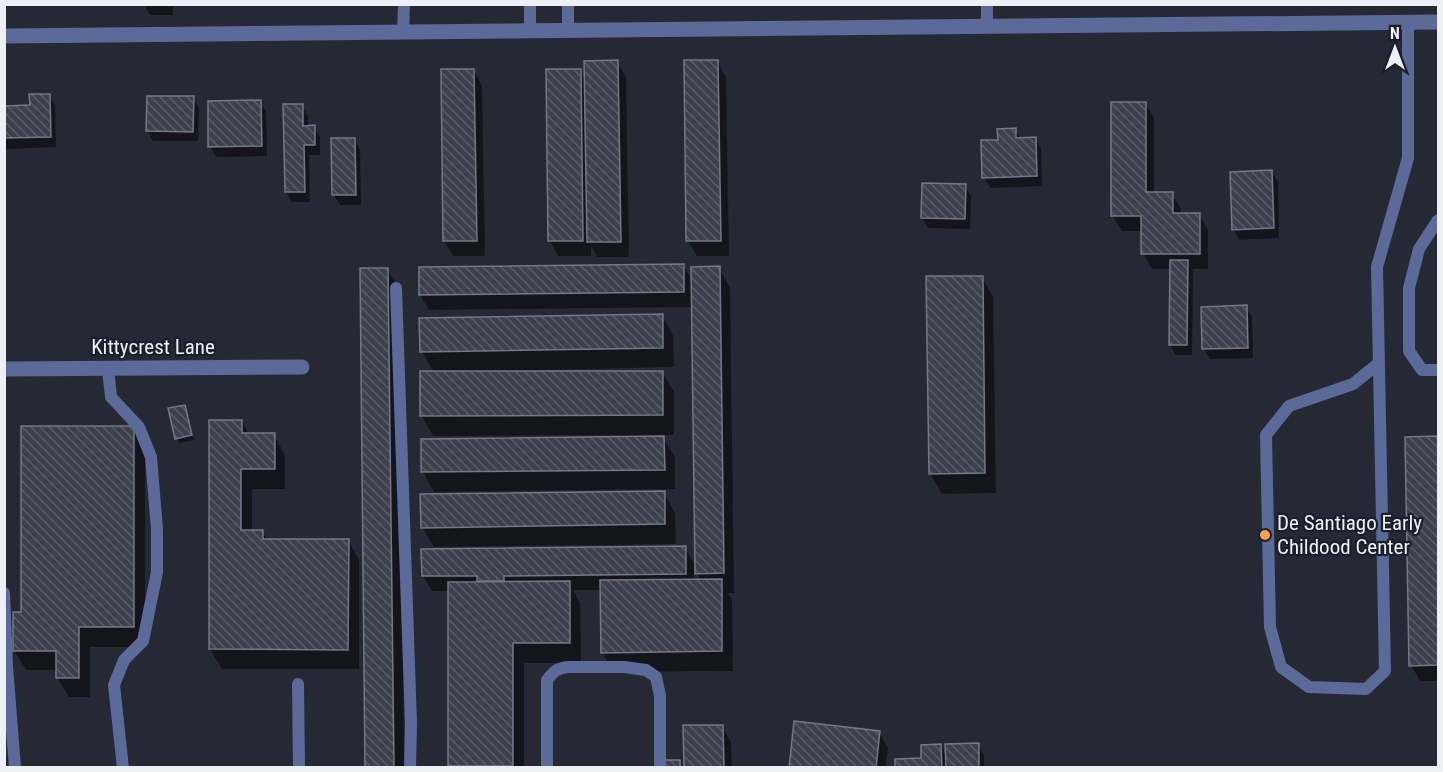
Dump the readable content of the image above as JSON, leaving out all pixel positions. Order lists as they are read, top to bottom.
{
  "streets": {
    "street": ["Kittycrest Lane"]
  },
  "places": ["De Santiago Early Childood Center"],
  "north": "top"
}
